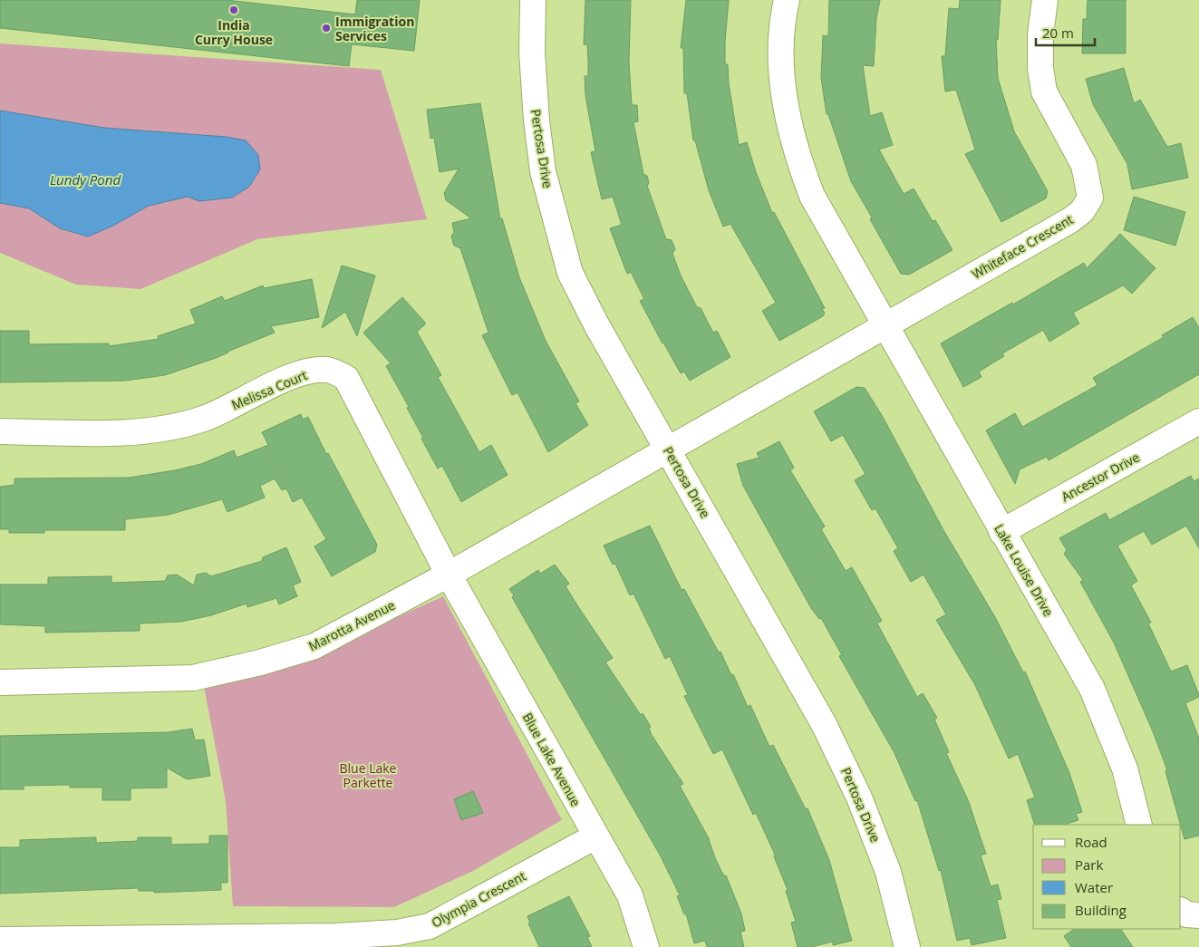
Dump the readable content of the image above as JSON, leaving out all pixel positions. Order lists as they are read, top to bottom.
{
  "streets": {
    "street": [
      "Pertosa Drive",
      "Whiteface Crescent",
      "Melissa Court",
      "Ancestor Drive",
      "Lake Louise Drive",
      "Marotta Avenue",
      "Blue Lake Avenue",
      "Olympia Crescent"
    ]
  },
  "crossings": [
    ["Pertosa Drive", "Whiteface Crescent"],
    ["Pertosa Drive", "Marotta Avenue"],
    ["Whiteface Crescent", "Lake Louise Drive"],
    ["Whiteface Crescent", "Marotta Avenue"],
    ["Melissa Court", "Marotta Avenue"],
    ["Melissa Court", "Blue Lake Avenue"],
    ["Ancestor Drive", "Lake Louise Drive"],
    ["Marotta Avenue", "Blue Lake Avenue"],
    ["Blue Lake Avenue", "Olympia Crescent"]
  ],
  "water": ["Lundy Pond"],
  "parks": ["Blue Lake Parkette"],
  "places": ["India Curry House", "Immigration Services"],
  "legend": [
    "Road",
    "Park",
    "Water",
    "Building"
  ],
  "scale_bar": "20 m"
}
